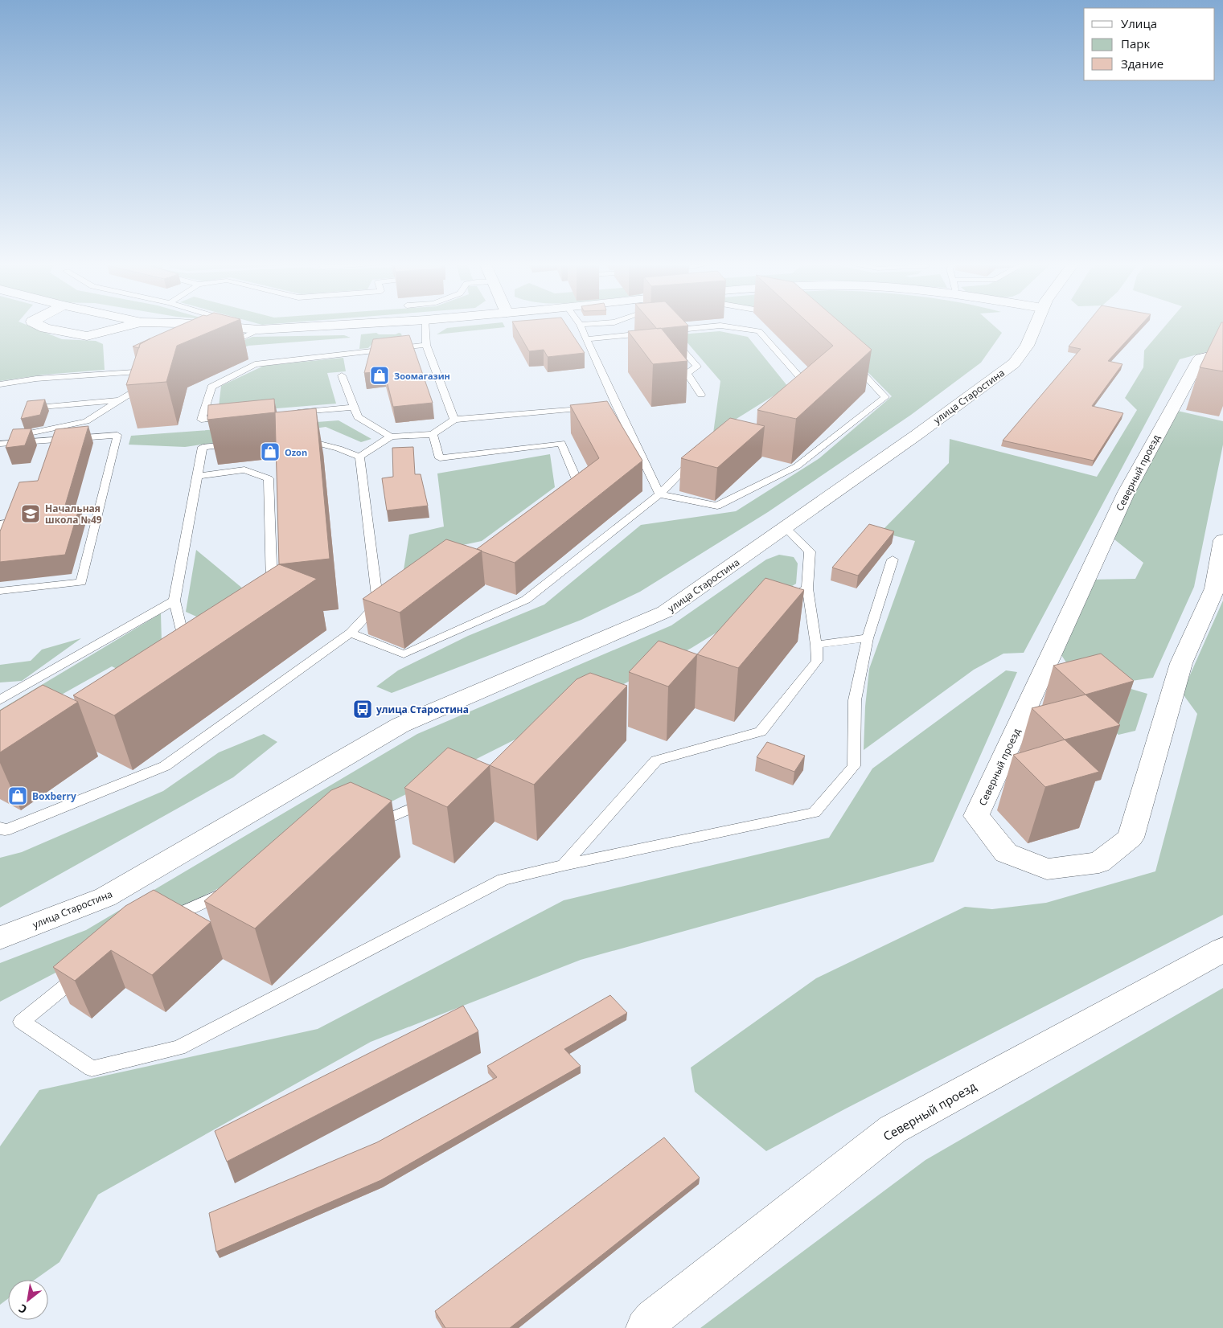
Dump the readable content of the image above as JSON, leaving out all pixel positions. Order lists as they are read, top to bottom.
{
  "streets": {
    "street": ["улица Старостина", "Северный проезд"]
  },
  "places": {
    "shop": ["Зоомагазин", "Ozon", "Boxberry"],
    "school or university": ["Начальная школа №49"],
    "bus stop": ["улица Старостина"]
  },
  "legend": ["Улица", "Парк", "Здание"],
  "north": "bottom left"
}
